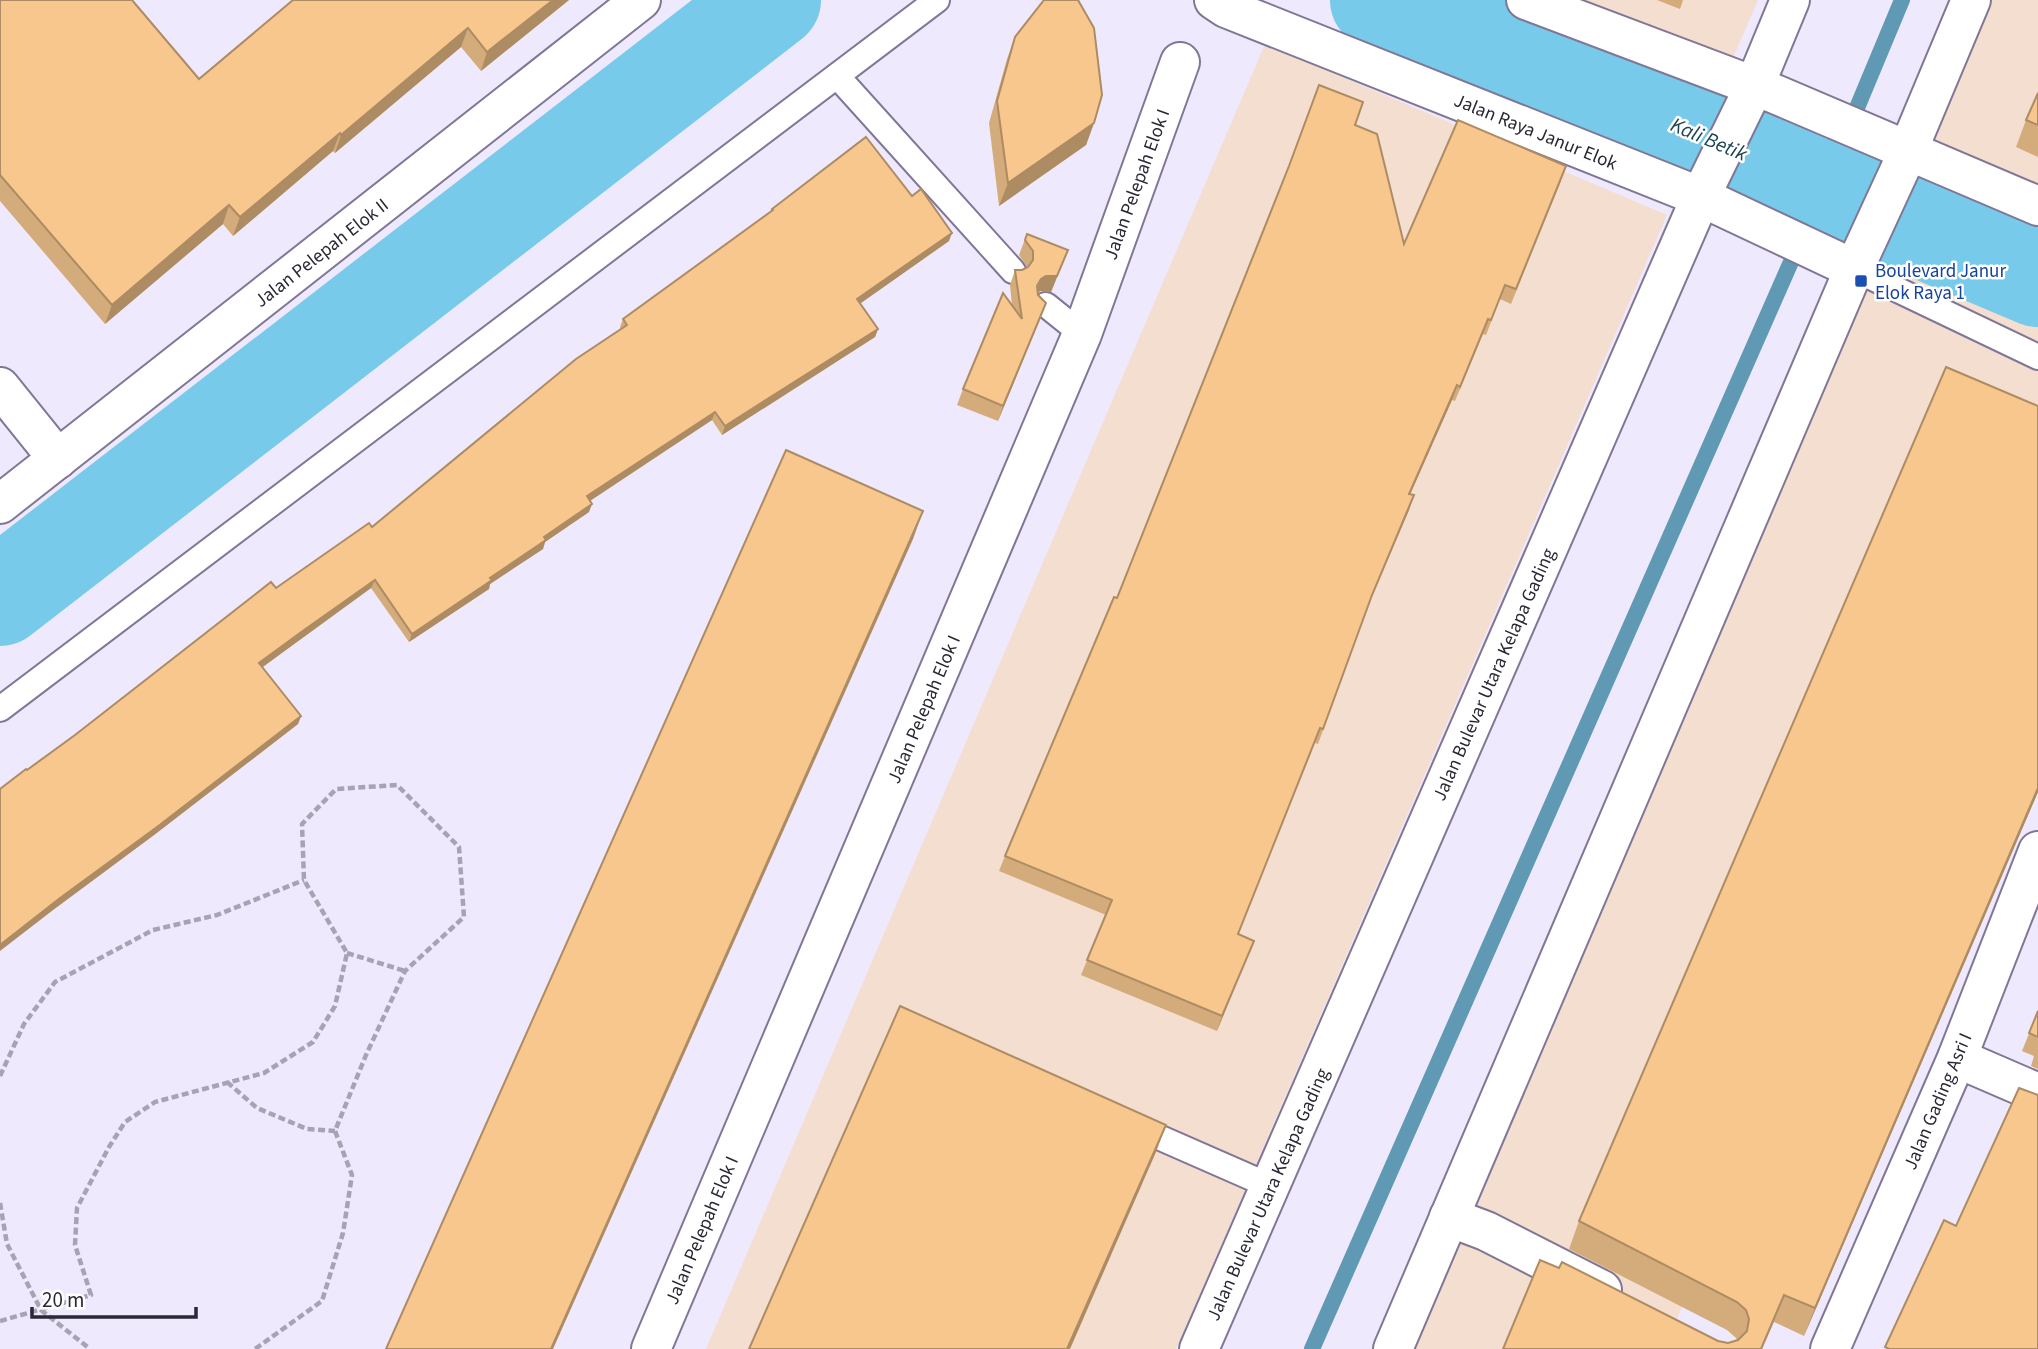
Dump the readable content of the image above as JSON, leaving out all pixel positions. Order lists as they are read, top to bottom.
{
  "streets": {
    "street": [
      "Jalan Raya Janur Elok",
      "Jalan Pelepah Elok I",
      "Jalan Pelepah Elok II",
      "Jalan Bulevar Utara Kelapa Gading",
      "Jalan Gading Asri I"
    ]
  },
  "crossings": [
    ["Jalan Raya Janur Elok", "Jalan Bulevar Utara Kelapa Gading"]
  ],
  "water": ["Kali Betik"],
  "places": {
    "transit": ["Boulevard Janur Elok Raya 1"]
  },
  "scale_bar": "20 m"
}
